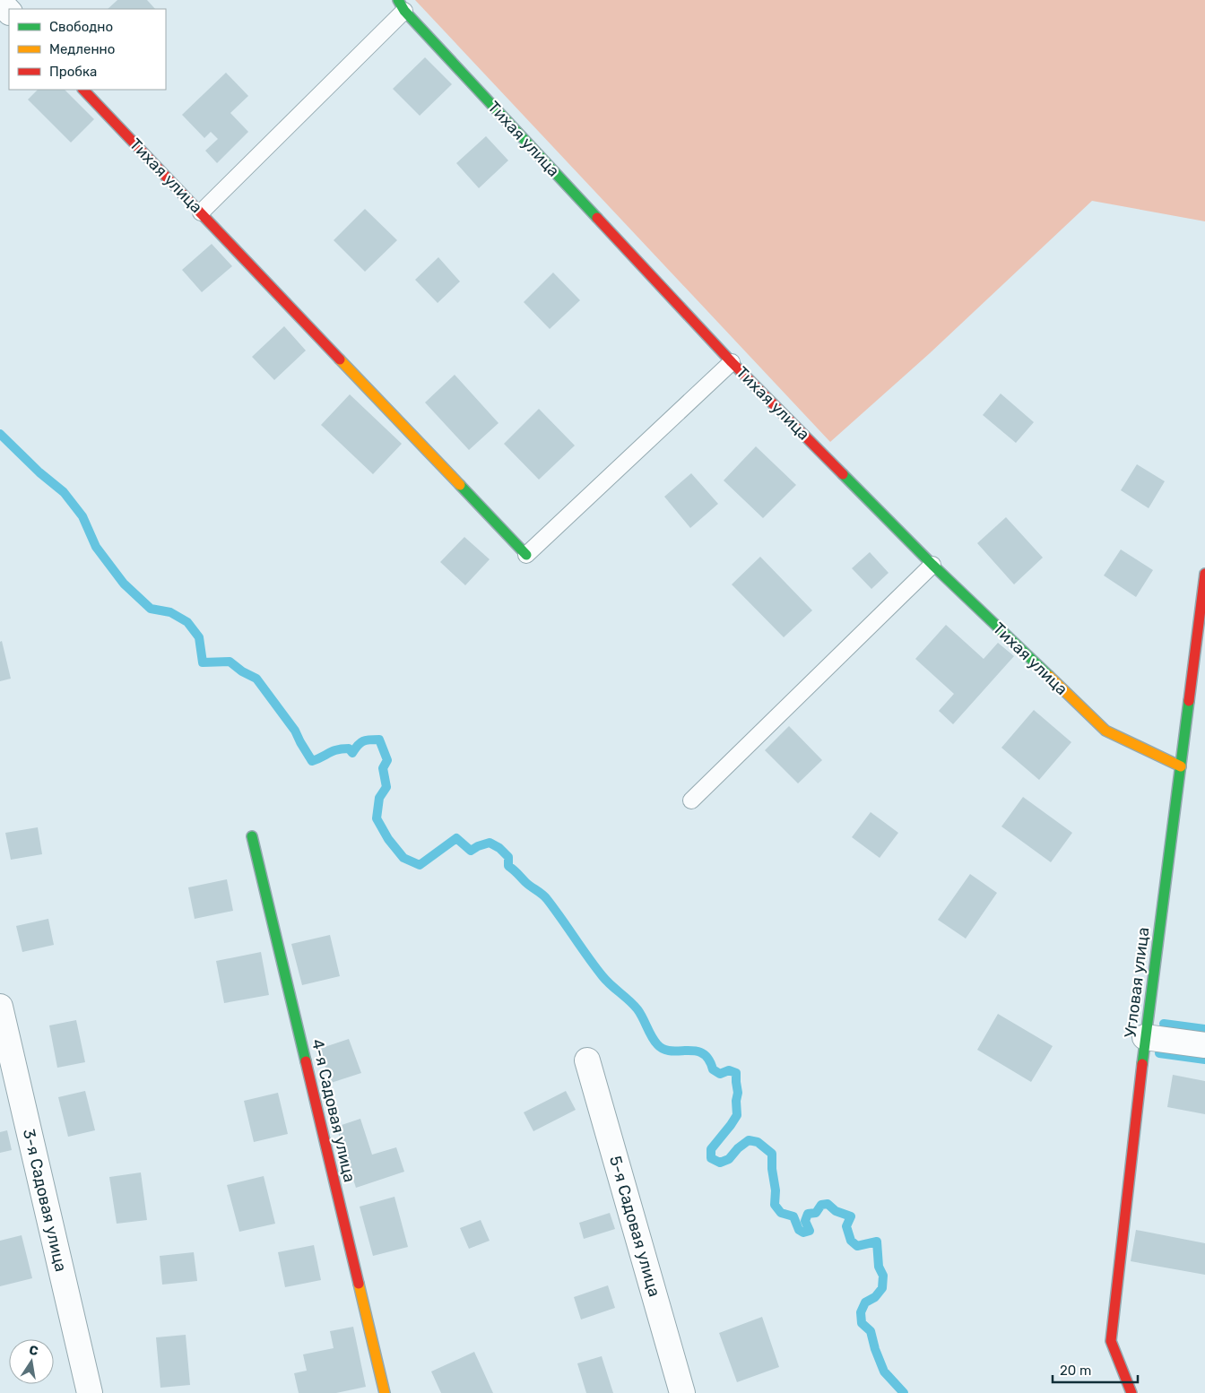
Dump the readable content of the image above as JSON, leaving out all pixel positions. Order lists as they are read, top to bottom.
{
  "streets": {
    "street": [
      "Тихая улица",
      "Угловая улица",
      "4-я Садовая улица",
      "3-я Садовая улица",
      "5-я Садовая улица"
    ]
  },
  "crossings": [
    ["Тихая улица", "Угловая улица"]
  ],
  "legend": ["Свободно", "Медленно", "Пробка"],
  "scale_bar": "20 m",
  "north": "top"
}
